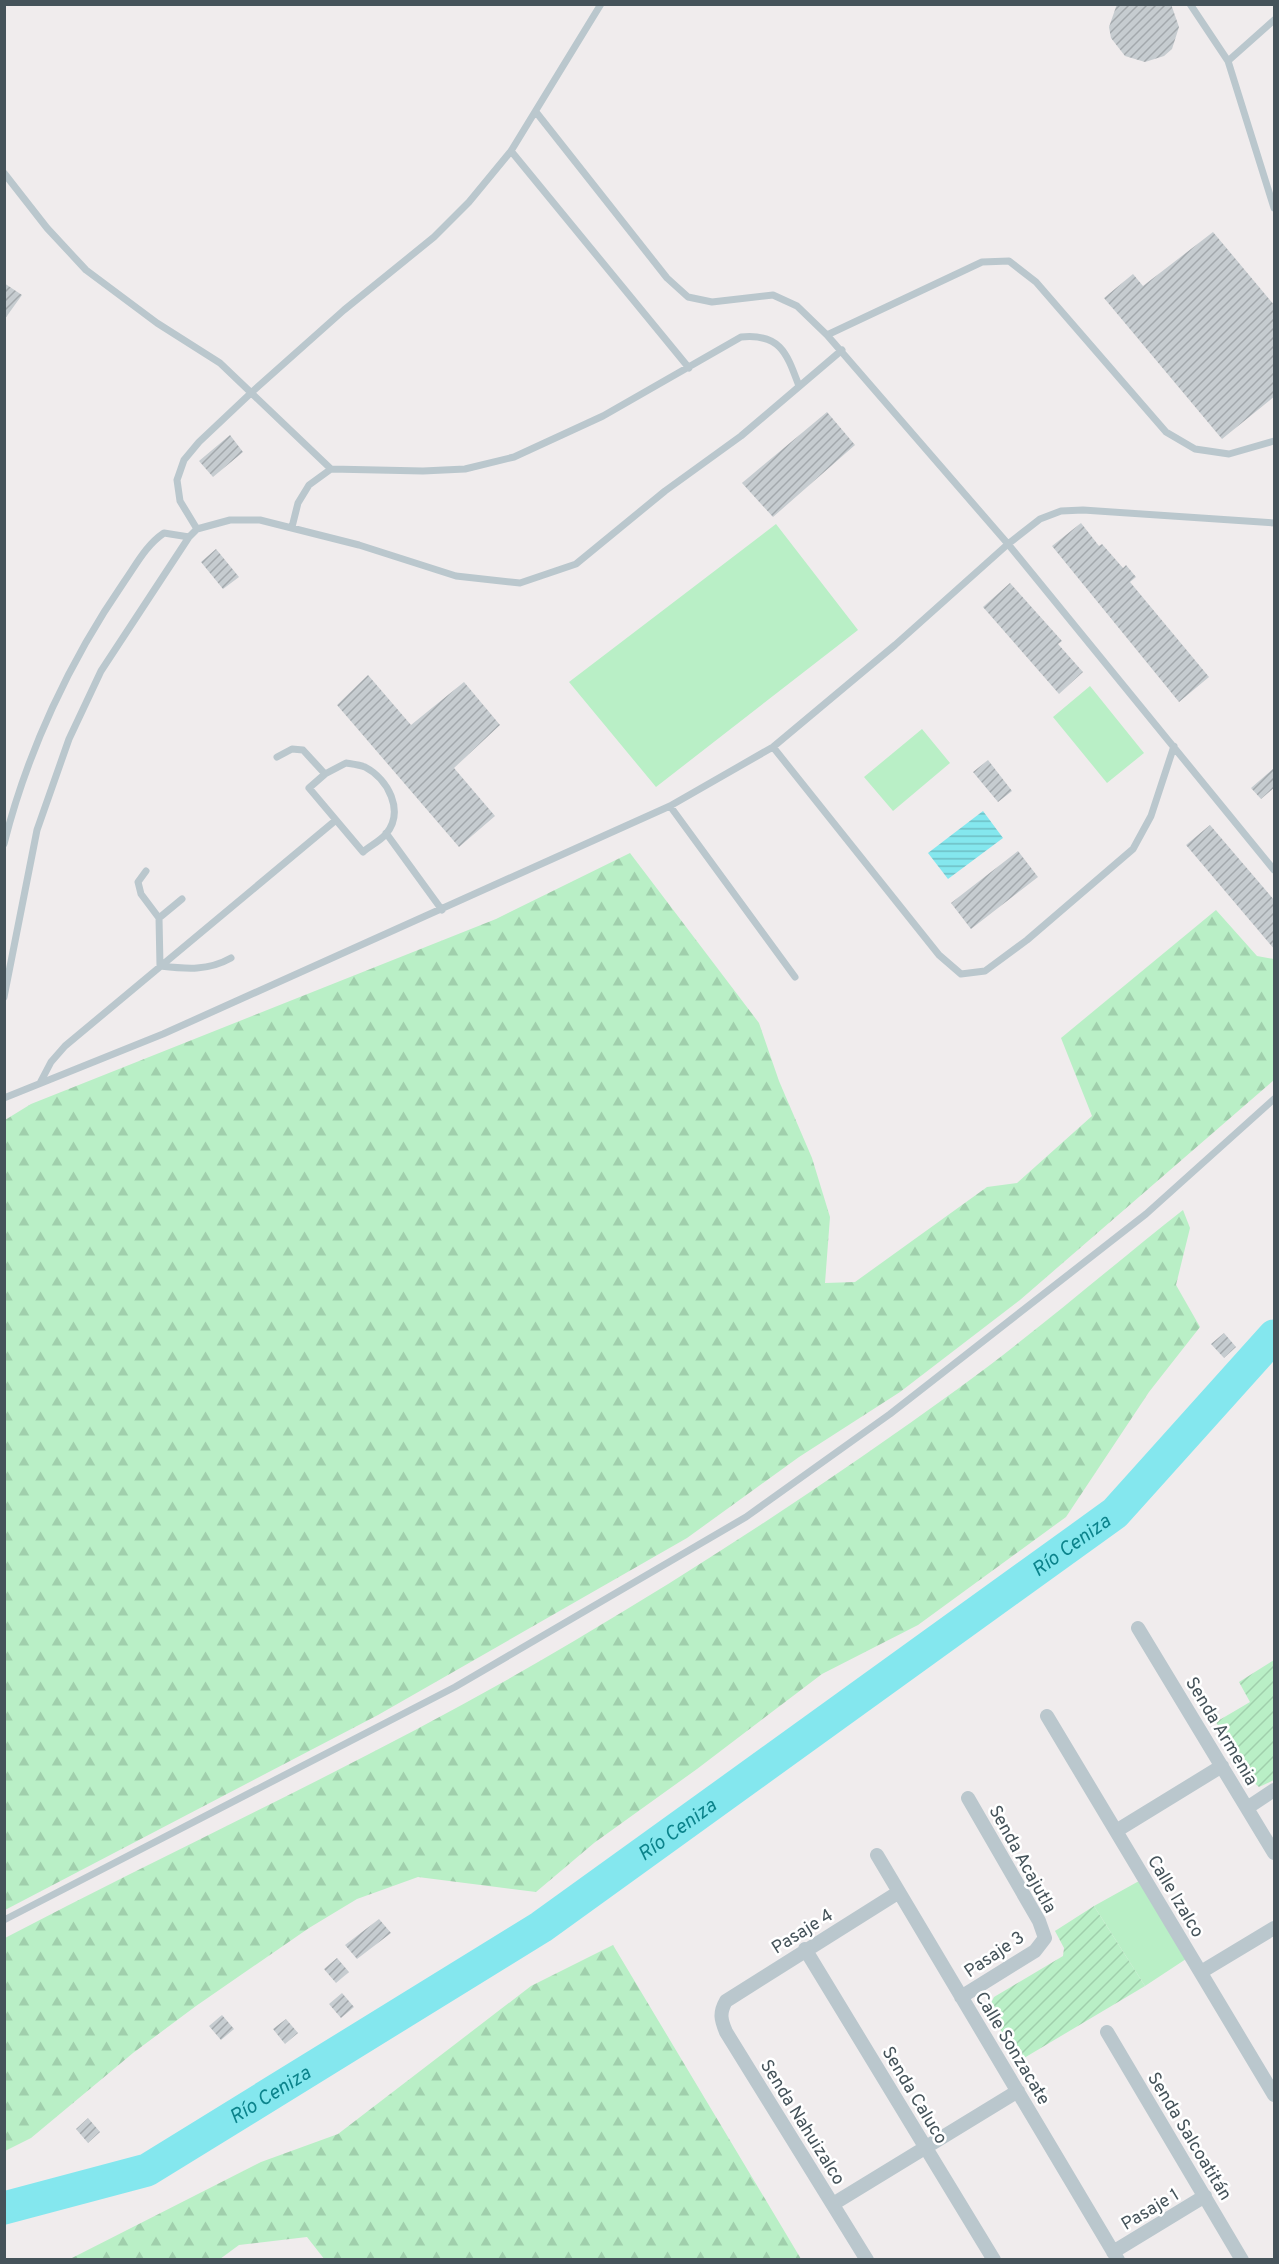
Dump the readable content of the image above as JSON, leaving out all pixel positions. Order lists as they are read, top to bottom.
{
  "streets": {
    "street": [
      "Senda Armenia",
      "Senda Acajutla",
      "Calle Izalco",
      "Pasaje 4",
      "Pasaje 3",
      "Calle Sonzacate",
      "Senda Caluco",
      "Senda Nahuizalco",
      "Senda Salcoatitán",
      "Pasaje 1"
    ]
  },
  "crossings": [
    ["Senda Acajutla", "Pasaje 3"],
    ["Pasaje 4", "Calle Sonzacate"],
    ["Pasaje 4", "Senda Caluco"],
    ["Pasaje 4", "Senda Nahuizalco"],
    ["Pasaje 3", "Calle Sonzacate"],
    ["Calle Sonzacate", "Pasaje 1"],
    ["Senda Salcoatitán", "Pasaje 1"]
  ],
  "water": ["Río Ceniza"]
}
